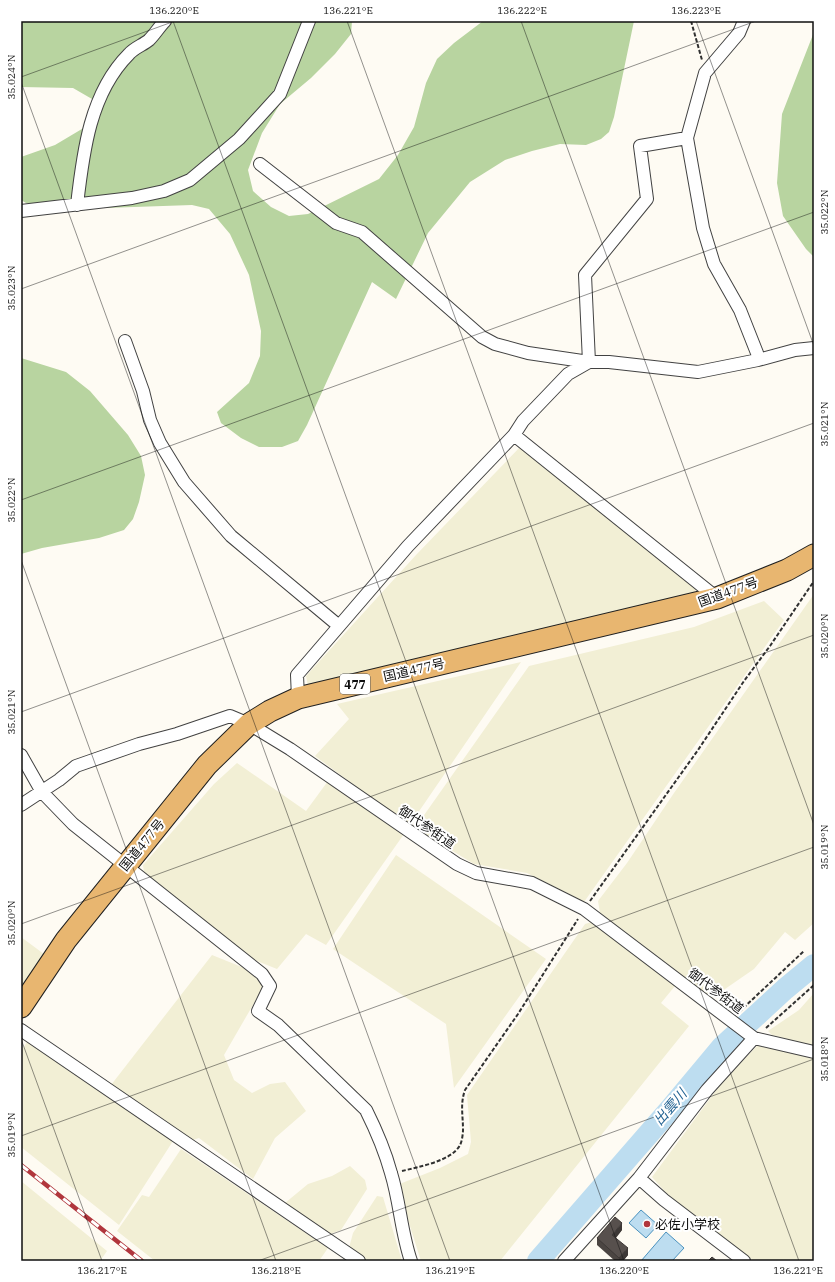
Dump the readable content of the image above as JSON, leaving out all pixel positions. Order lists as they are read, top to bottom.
{
  "streets": {
    "highway": ["国道477号", "477"],
    "street": ["御代参街道"]
  },
  "crossings": [
    ["国道477号", "御代参街道"]
  ],
  "water": ["出雲川"],
  "places": ["必佐小学校"],
  "coordinates": [
    "136.220°E",
    "136.221°E",
    "136.222°E",
    "136.223°E",
    "35.024°N",
    "35.022°N",
    "35.023°N",
    "35.021°N",
    "35.020°N",
    "35.019°N",
    "35.018°N",
    "136.217°E",
    "136.218°E",
    "136.219°E"
  ]
}
